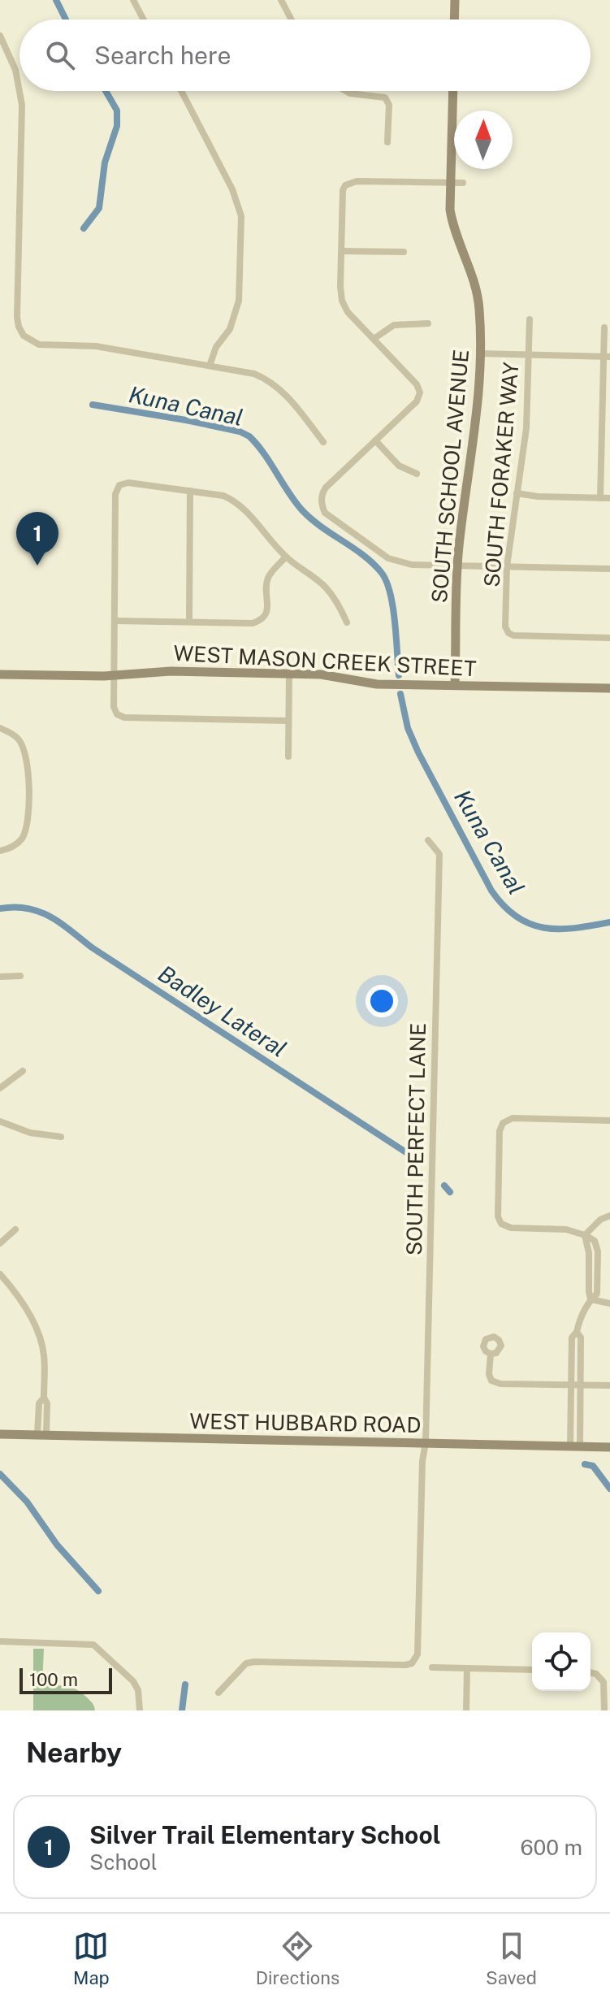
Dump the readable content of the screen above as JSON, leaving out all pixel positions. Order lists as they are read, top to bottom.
{
  "streets": {
    "street": [
      "SOUTH FORAKER WAY",
      "SOUTH SCHOOL AVENUE",
      "WEST MASON CREEK STREET",
      "SOUTH PERFECT LANE",
      "WEST HUBBARD ROAD"
    ]
  },
  "crossings": [
    ["SOUTH SCHOOL AVENUE", "WEST MASON CREEK STREET"],
    ["SOUTH PERFECT LANE", "WEST HUBBARD ROAD"]
  ],
  "water": ["Kuna Canal", "Badley Lateral"],
  "scale_bar": "100 m",
  "north": "top",
  "page": {
    "search": "Search here",
    "pins": "1",
    "scale": "100 m",
    "heading": "Nearby",
    "list": [
      {
        "mark": "1",
        "name": "Silver Trail Elementary School",
        "note": "School",
        "value": "600 m"
      }
    ],
    "nav": ["Map", "Directions", "Saved"]
  }
}
